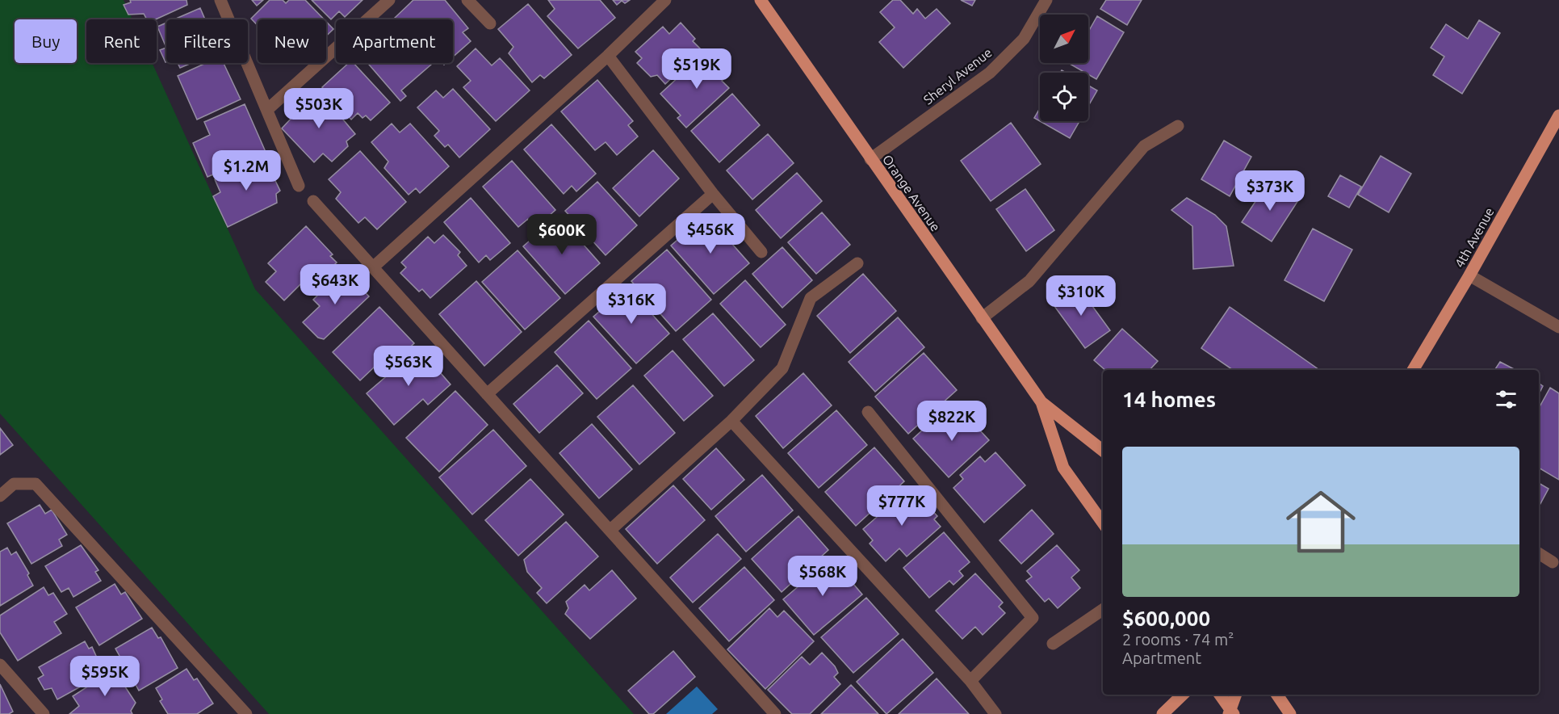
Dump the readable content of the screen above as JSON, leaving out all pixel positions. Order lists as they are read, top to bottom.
{
  "streets": {
    "main road": ["Orange Avenue", "4th Avenue"],
    "street": ["Sheryl Avenue"]
  },
  "crossings": [
    ["Sheryl Avenue", "Orange Avenue"]
  ],
  "north": "top right",
  "page": {
    "chip": [
      "Buy",
      "Rent",
      "Filters",
      "New",
      "Apartment"
    ],
    "price": [
      "$519K",
      "$503K",
      "$1.2M",
      "$373K",
      "$456K",
      "$600K",
      "$643K",
      "$310K",
      "$316K",
      "$563K",
      "$822K",
      "$777K",
      "$568K",
      "$595K"
    ],
    "heading": "14 homes",
    "list": [
      {
        "name": "$600,000",
        "note": "2 rooms · 74 m² · Apartment"
      }
    ]
  }
}
